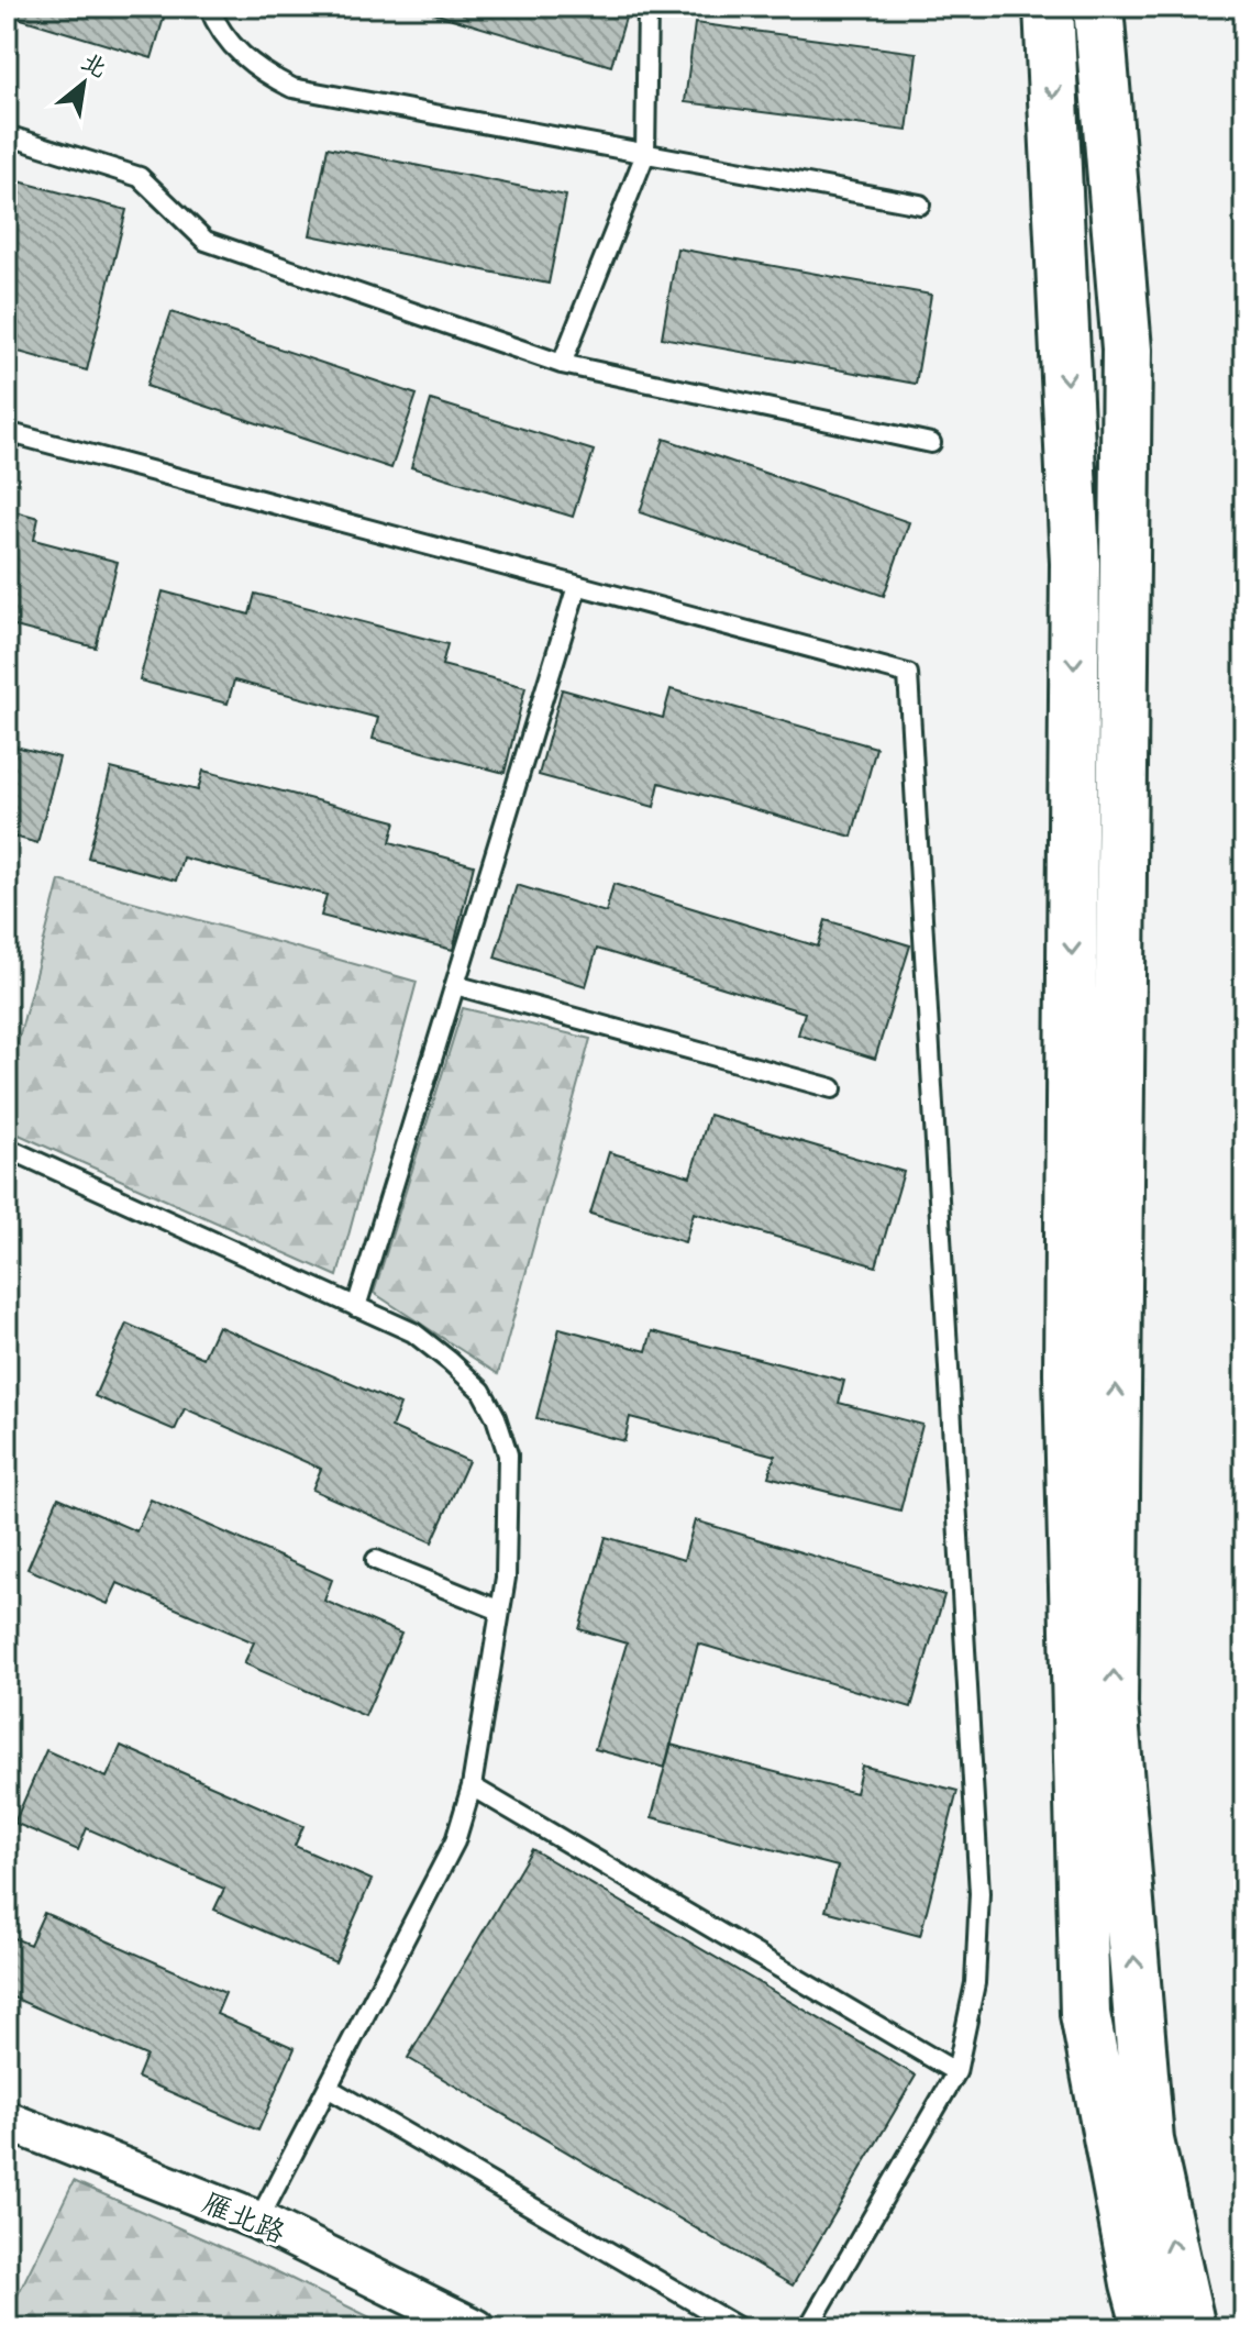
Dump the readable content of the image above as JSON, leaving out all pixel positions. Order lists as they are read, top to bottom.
{
  "streets": {
    "street": ["雁北路"]
  },
  "north": "top right"
}
